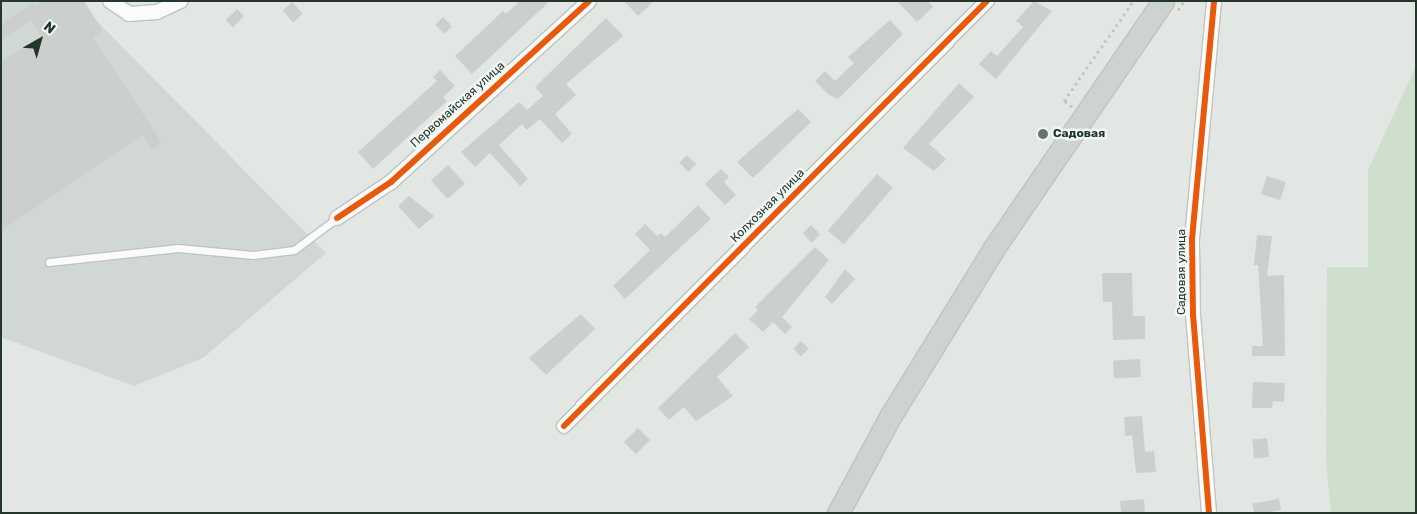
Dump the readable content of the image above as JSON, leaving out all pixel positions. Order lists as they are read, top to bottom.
{
  "streets": {
    "street": ["Первомайская улица", "Колхозная улица", "Садовая улица"]
  },
  "places": ["Садовая"],
  "north": "top right"
}
